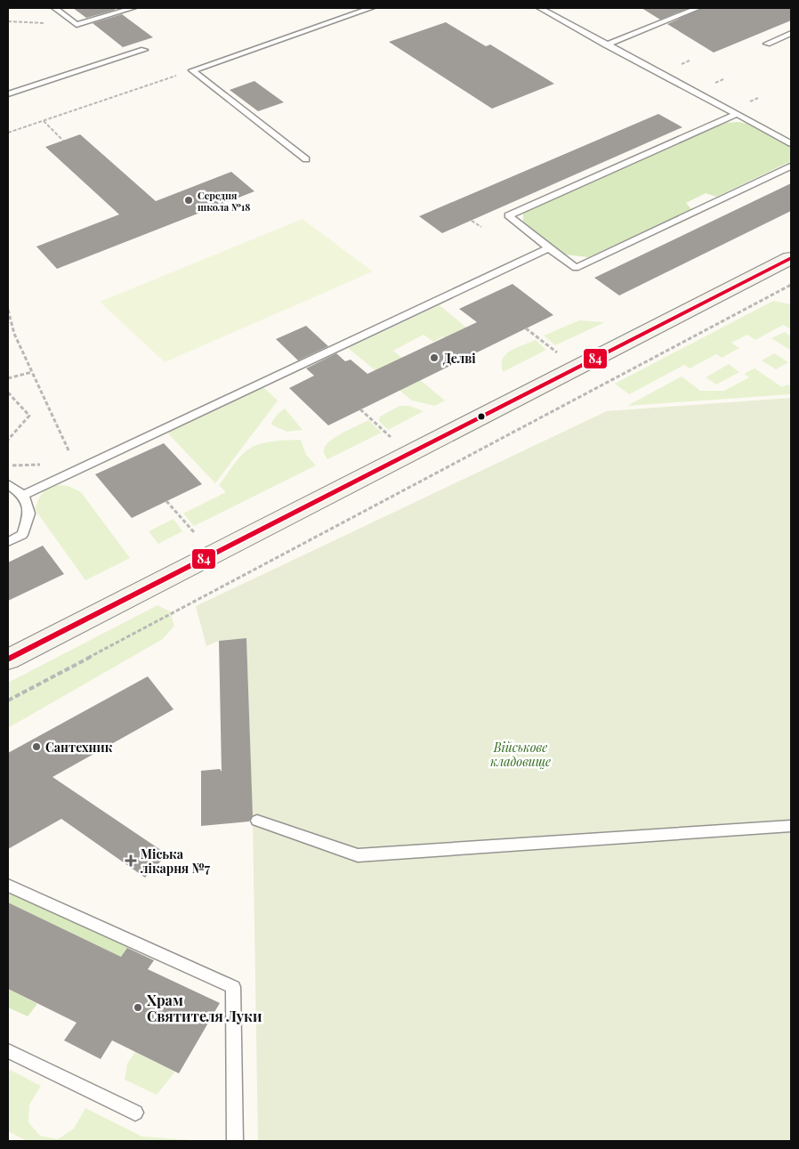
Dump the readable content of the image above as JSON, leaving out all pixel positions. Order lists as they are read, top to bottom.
{
  "parks": ["Військове кладовище"],
  "places": {
    "other": [
      "Середня школа №18",
      "Делві",
      "Сантехник",
      "Храм Святителя Луки"
    ],
    "health": ["Міська лікарня №7"]
  },
  "lines": ["transit line 84"]
}
